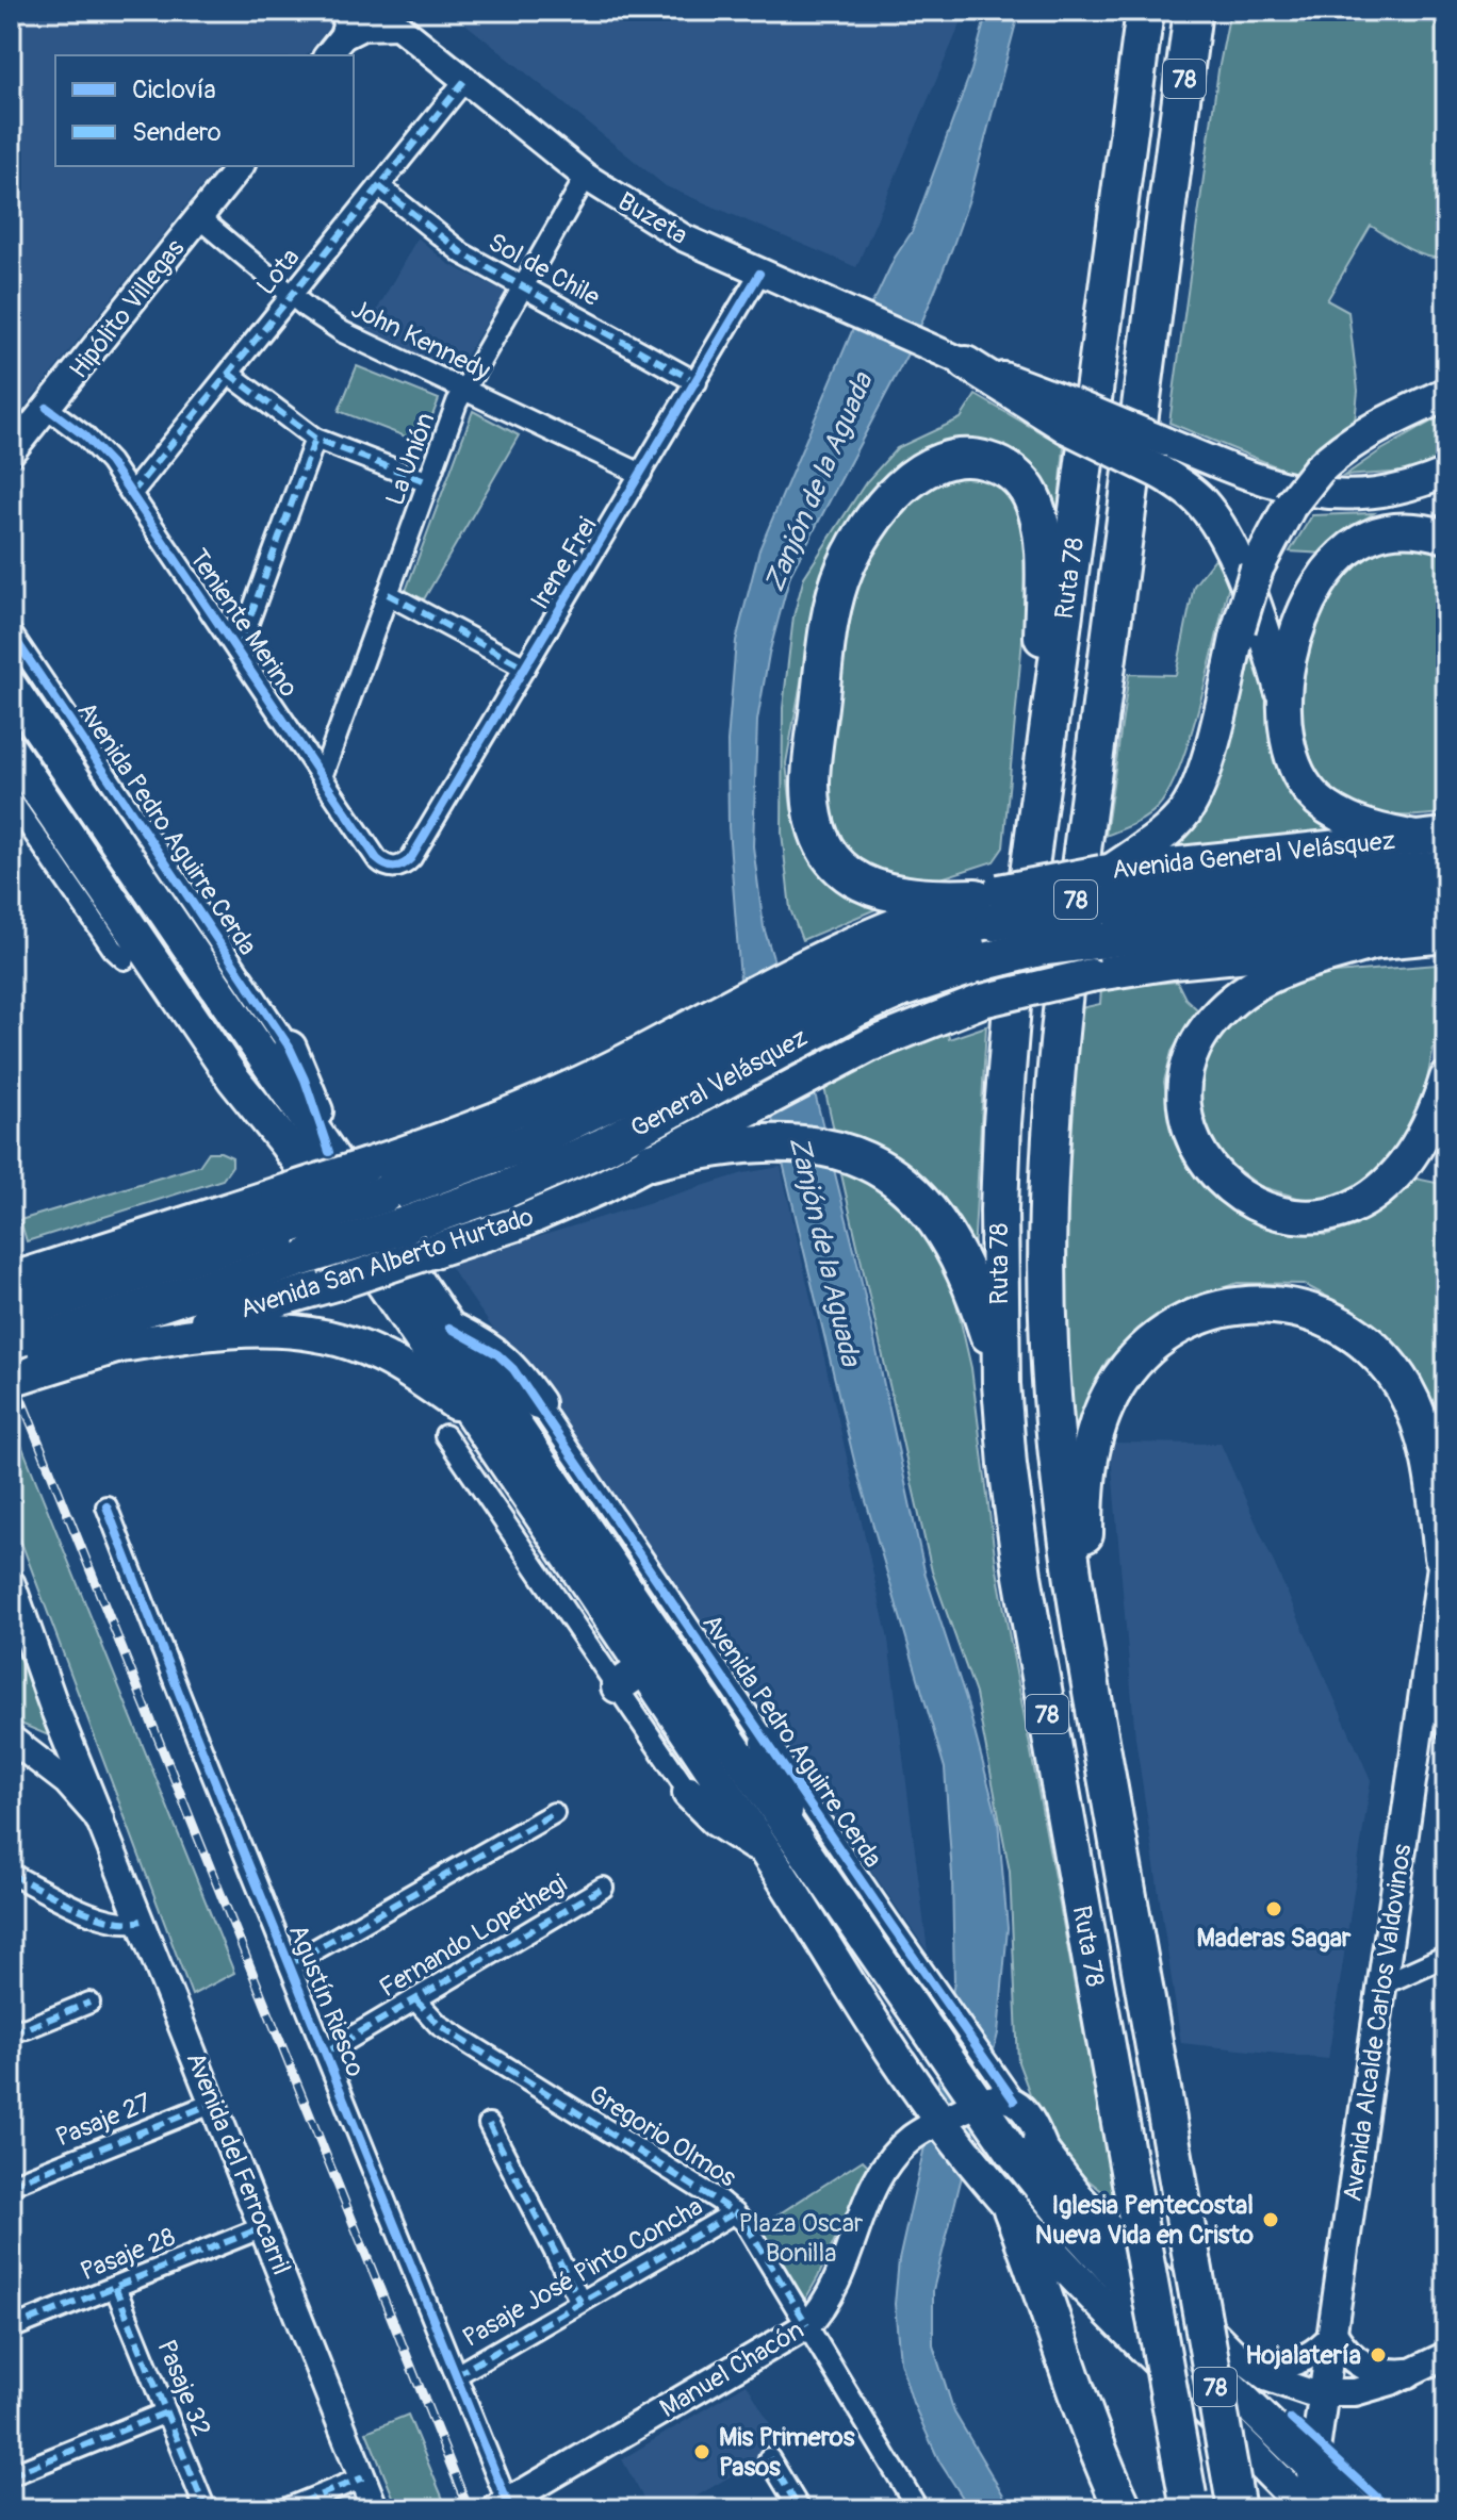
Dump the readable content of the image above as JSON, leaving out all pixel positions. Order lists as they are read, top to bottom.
{
  "streets": {
    "highway": ["78", "Ruta 78", "General Velásquez"],
    "main road": [
      "Avenida Pedro Aguirre Cerda",
      "Avenida General Velásquez",
      "Avenida San Alberto Hurtado",
      "Avenida Alcalde Carlos Valdovinos"
    ],
    "street": [
      "Buzeta",
      "Sol de Chile",
      "Lota",
      "Hipólito Villegas",
      "John Kennedy",
      "La Unión",
      "Irene Frei",
      "Teniente Merino",
      "Fernando Lopethegi",
      "Agustín Riesco",
      "Pasaje 27",
      "Gregorio Olmos",
      "Avenida del Ferrocarril",
      "Pasaje 28",
      "Pasaje José Pinto Concha",
      "Manuel Chacón",
      "Pasaje 32"
    ]
  },
  "crossings": [
    ["Buzeta", "Lota"],
    ["Buzeta", "La Unión"],
    ["Buzeta", "Irene Frei"],
    ["Sol de Chile", "Lota"],
    ["Sol de Chile", "La Unión"],
    ["Sol de Chile", "Irene Frei"],
    ["Lota", "John Kennedy"],
    ["Lota", "Teniente Merino"],
    ["Hipólito Villegas", "John Kennedy"],
    ["Hipólito Villegas", "Teniente Merino"],
    ["John Kennedy", "La Unión"],
    ["John Kennedy", "Irene Frei"],
    ["La Unión", "Teniente Merino"],
    ["Irene Frei", "Teniente Merino"],
    ["Avenida Pedro Aguirre Cerda", "Avenida Alcalde Carlos Valdovinos"],
    ["Avenida Pedro Aguirre Cerda", "Manuel Chacón"],
    ["Avenida General Velásquez", "General Velásquez"],
    ["General Velásquez", "Avenida San Alberto Hurtado"],
    ["Fernando Lopethegi", "Agustín Riesco"],
    ["Fernando Lopethegi", "Gregorio Olmos"],
    ["Agustín Riesco", "Pasaje José Pinto Concha"],
    ["Agustín Riesco", "Manuel Chacón"],
    ["Pasaje 27", "Avenida del Ferrocarril"],
    ["Gregorio Olmos", "Pasaje José Pinto Concha"],
    ["Gregorio Olmos", "Manuel Chacón"],
    ["Avenida del Ferrocarril", "Pasaje 28"],
    ["Pasaje 28", "Pasaje 32"]
  ],
  "water": ["Zanjón de la Aguada"],
  "parks": ["Plaza Oscar Bonilla"],
  "places": [
    "Maderas Sagar",
    "Iglesia Pentecostal Nueva Vida en Cristo",
    "Hojalatería",
    "Mis Primeros Pasos"
  ],
  "legend": ["Ciclovía", "Sendero"]
}
